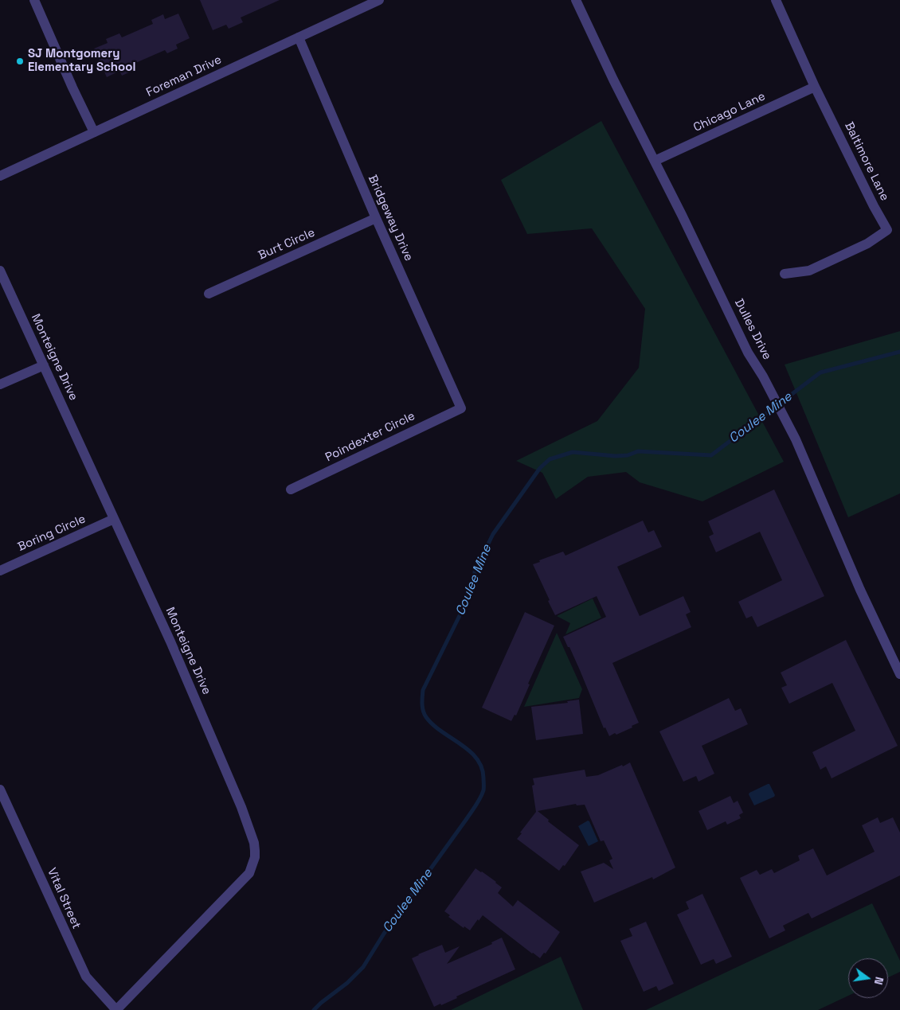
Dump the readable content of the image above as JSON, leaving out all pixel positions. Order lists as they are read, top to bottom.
{
  "streets": {
    "street": [
      "Foreman Drive",
      "Chicago Lane",
      "Baltimore Lane",
      "Bridgeway Drive",
      "Burt Circle",
      "Dulles Drive",
      "Monteigne Drive",
      "Poindexter Circle",
      "Boring Circle",
      "Vital Street"
    ]
  },
  "crossings": [
    ["Foreman Drive", "Bridgeway Drive"],
    ["Chicago Lane", "Baltimore Lane"],
    ["Chicago Lane", "Dulles Drive"],
    ["Bridgeway Drive", "Burt Circle"],
    ["Bridgeway Drive", "Poindexter Circle"],
    ["Monteigne Drive", "Boring Circle"],
    ["Monteigne Drive", "Vital Street"]
  ],
  "water": ["Coulee Mine"],
  "places": ["SJ Montgomery Elementary School"],
  "north": "right"
}
